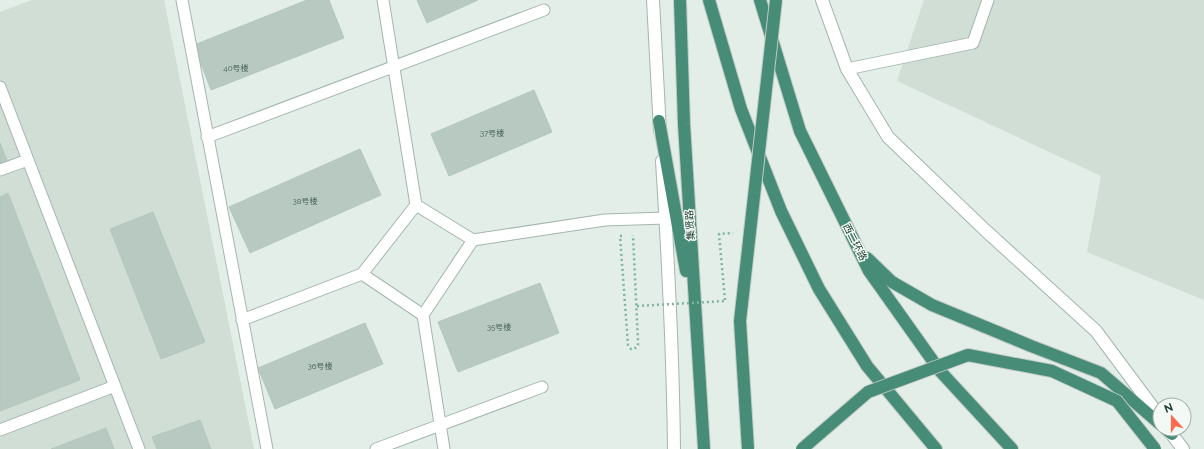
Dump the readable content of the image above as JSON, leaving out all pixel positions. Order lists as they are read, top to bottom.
{
  "streets": {
    "highway": ["集贤路", "西二环路"]
  },
  "house_numbers": [
    "40号楼",
    "37号楼",
    "38号楼",
    "35号楼",
    "36号楼"
  ],
  "north": "top"
}
